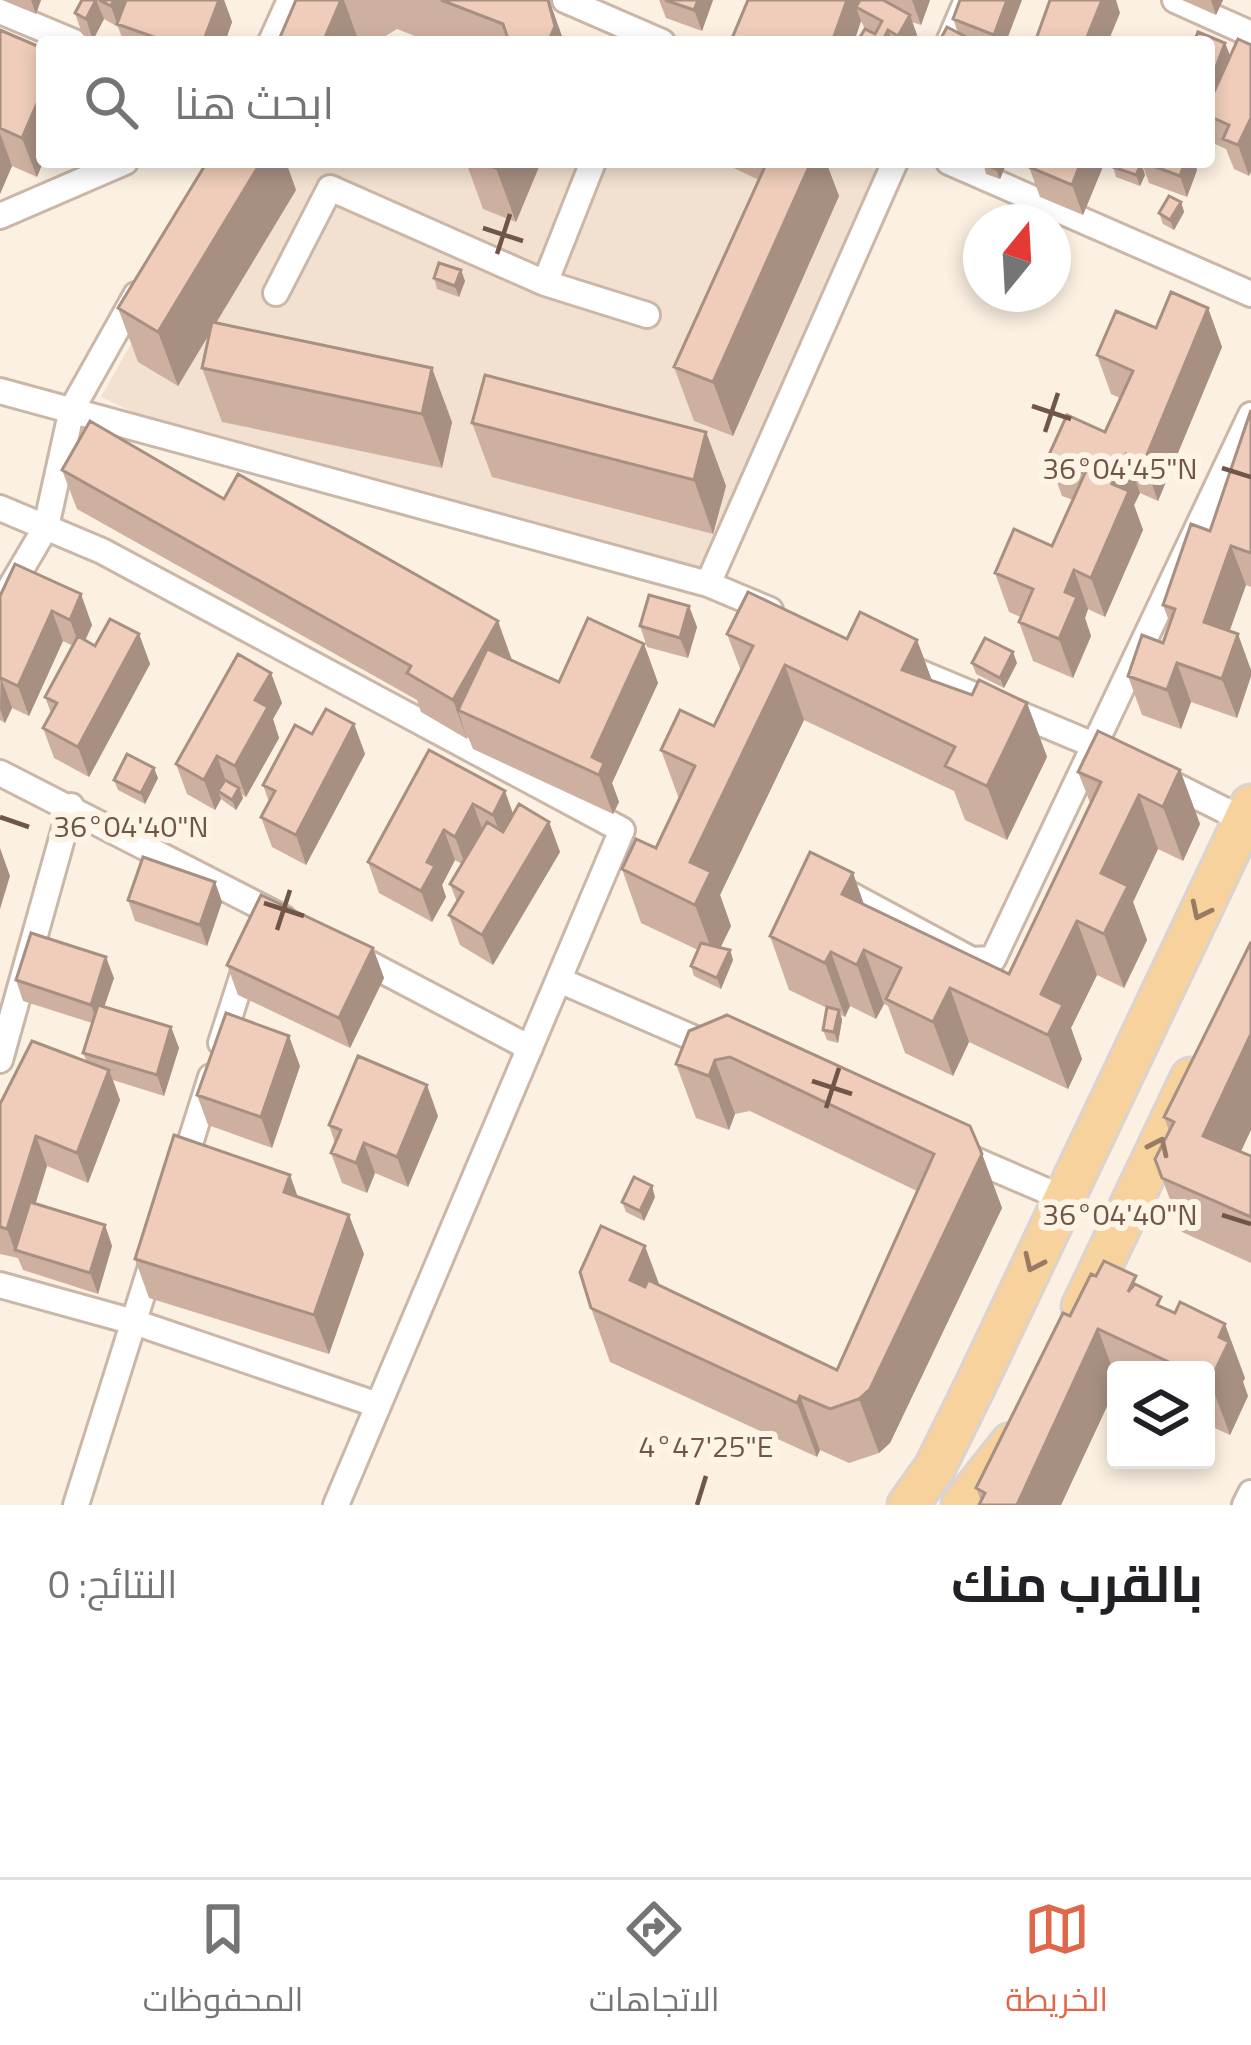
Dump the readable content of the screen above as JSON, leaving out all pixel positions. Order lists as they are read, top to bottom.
{
  "north": "top",
  "page": {
    "search": "ابحث هنا",
    "heading": ["بالقرب منك", "النتائج: 0"],
    "nav": ["الخريطة", "الاتجاهات", "المحفوظات"]
  },
  "coordinates": ["36°04'45\"N", "36°04'40\"N", "4°47'25\"E"]
}
